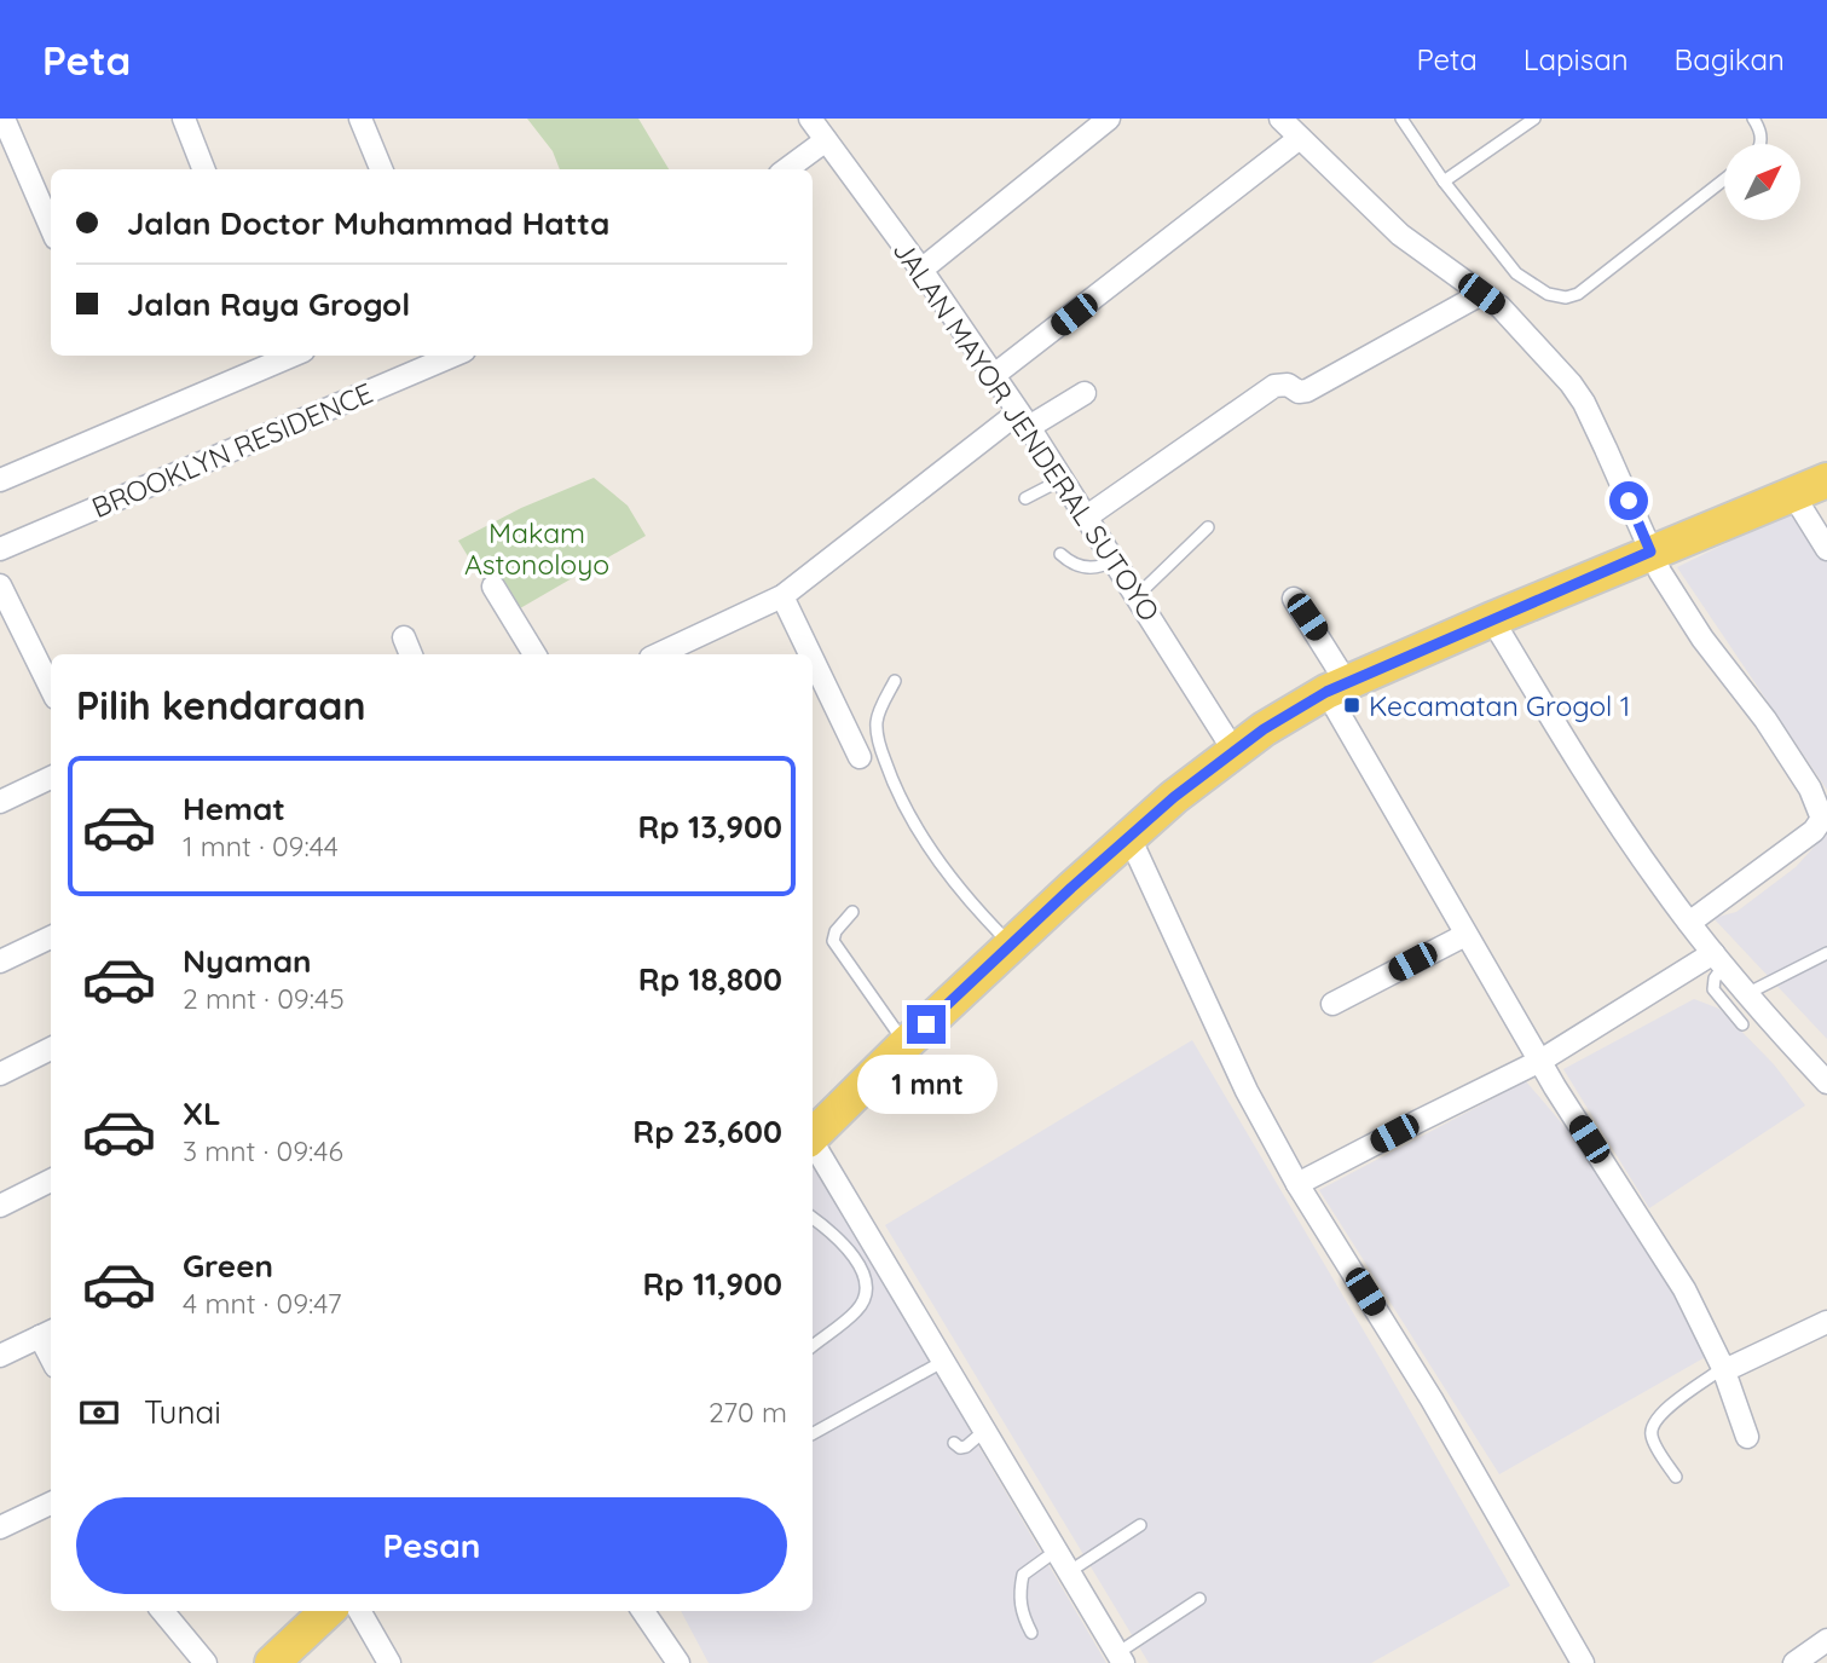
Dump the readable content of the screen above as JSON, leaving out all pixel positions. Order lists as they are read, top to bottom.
{
  "streets": {
    "street": ["JALAN MAYOR JENDERAL SUTOYO", "BROOKLYN RESIDENCE"]
  },
  "parks": ["Makam Astonoloyo"],
  "places": {
    "transit": ["Kecamatan Grogol 1"]
  },
  "north": "top right",
  "page": {
    "header": "Peta",
    "nav": ["Peta", "Lapisan", "Bagikan"],
    "banner": ["Jalan Doctor Muhammad Hatta", "Jalan Raya Grogol"],
    "heading": "Pilih kendaraan",
    "list": [
      {
        "name": "Hemat",
        "note": "1 mnt · 09:44",
        "value": "Rp 13,900"
      },
      {
        "name": "Nyaman",
        "note": "2 mnt · 09:45",
        "value": "Rp 18,800"
      },
      {
        "name": "XL",
        "note": "3 mnt · 09:46",
        "value": "Rp 23,600"
      },
      {
        "name": "Green",
        "note": "4 mnt · 09:47",
        "value": "Rp 11,900"
      }
    ],
    "bubble": "1 mnt",
    "pay": ["Tunai", "270 m"],
    "buttons": "Pesan"
  }
}
